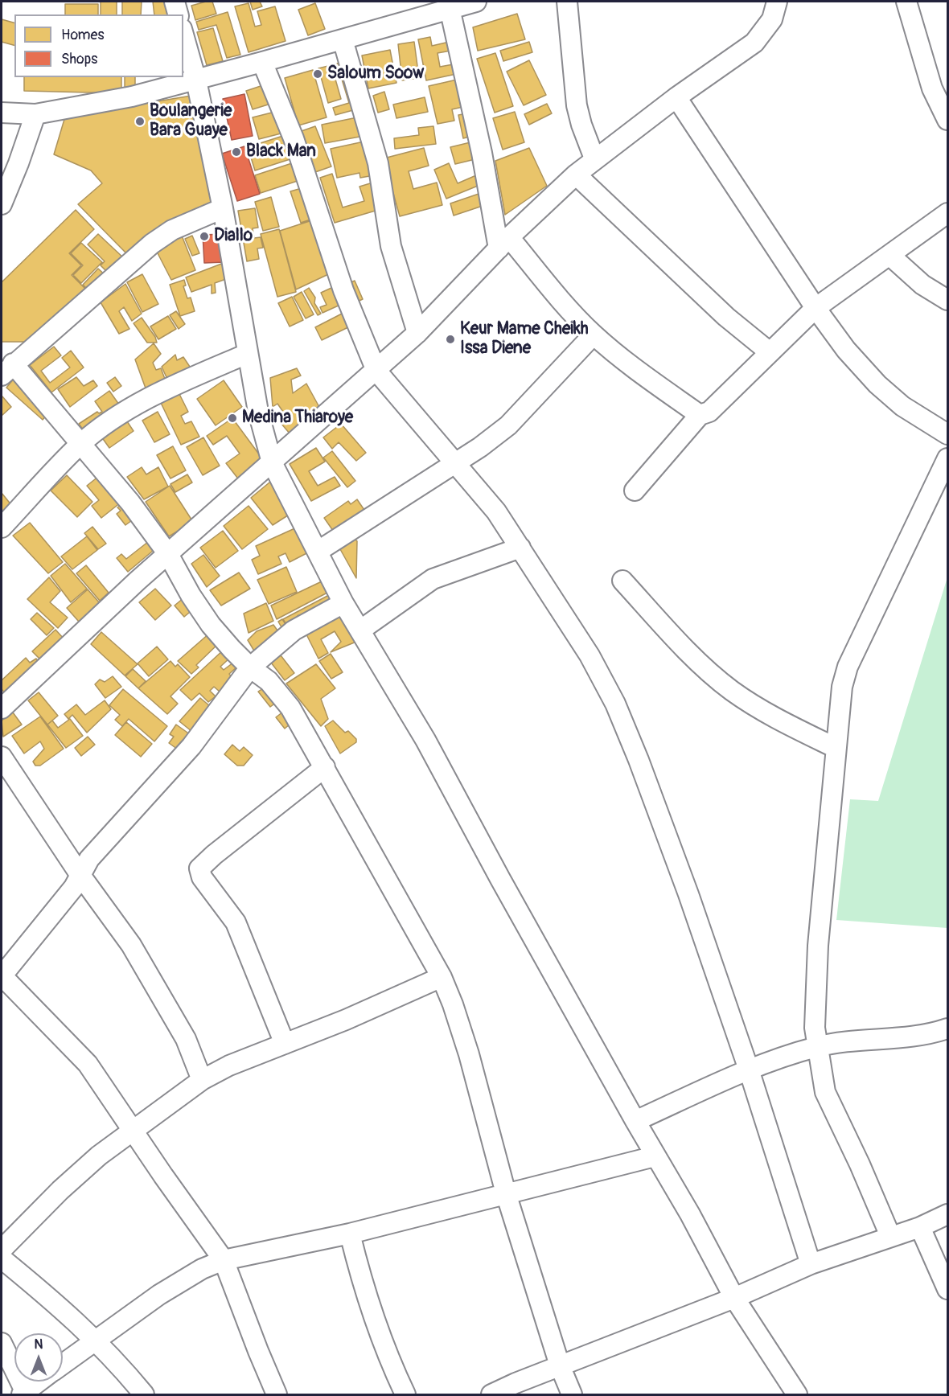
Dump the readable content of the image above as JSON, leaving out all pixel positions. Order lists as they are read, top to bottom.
{
  "places": [
    "Saloum Soow",
    "Boulangerie Bara Guaye",
    "Black Man",
    "Diallo",
    "Keur Mame Cheikh Issa Diene",
    "Medina Thiaroye"
  ],
  "legend": ["Homes", "Shops"],
  "north": "top"
}
